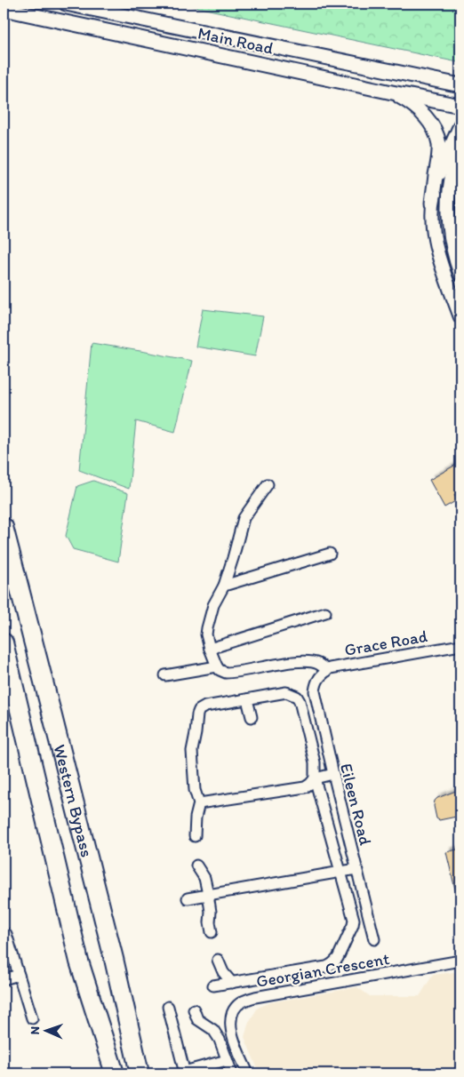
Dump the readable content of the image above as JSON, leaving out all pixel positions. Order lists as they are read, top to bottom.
{
  "streets": {
    "highway": ["Western Bypass"],
    "main road": ["Main Road"],
    "street": ["Grace Road", "Eileen Road", "Georgian Crescent"]
  },
  "crossings": [
    ["Grace Road", "Eileen Road"]
  ],
  "north": "left"
}
